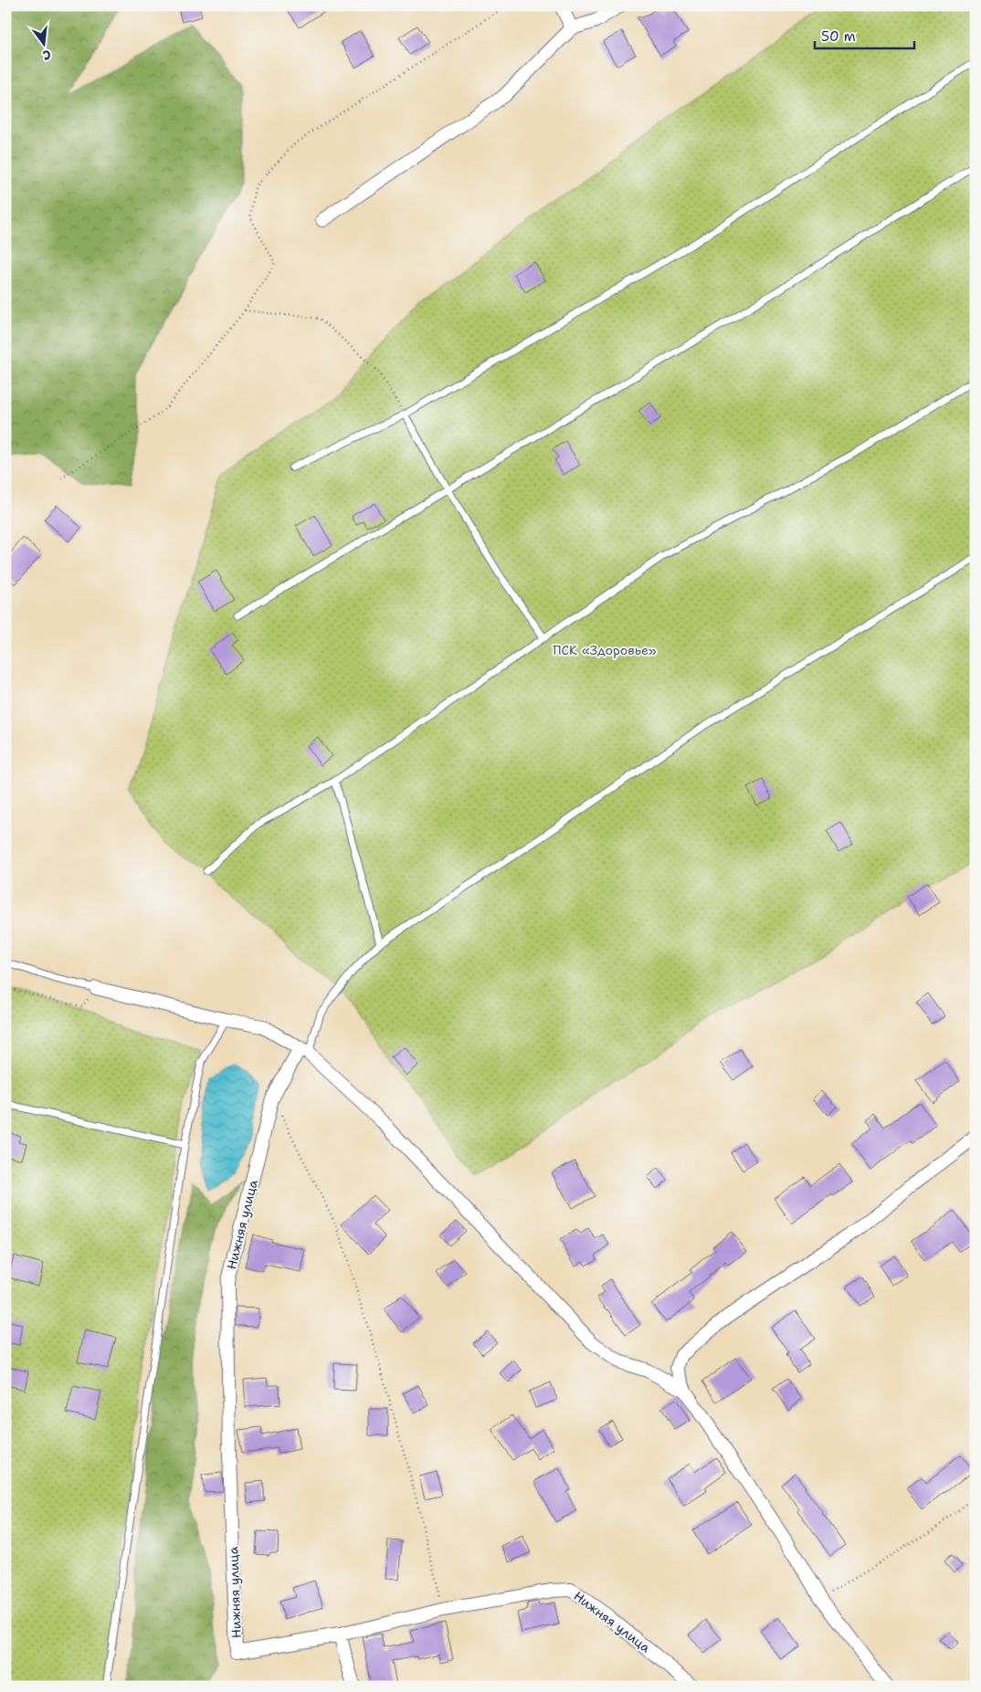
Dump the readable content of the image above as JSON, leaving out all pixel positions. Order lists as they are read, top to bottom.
{
  "streets": {
    "street": ["Нижняя улица"]
  },
  "parks": ["ПСК «Здоровье»"],
  "scale_bar": "50 m",
  "north": "bottom"
}
